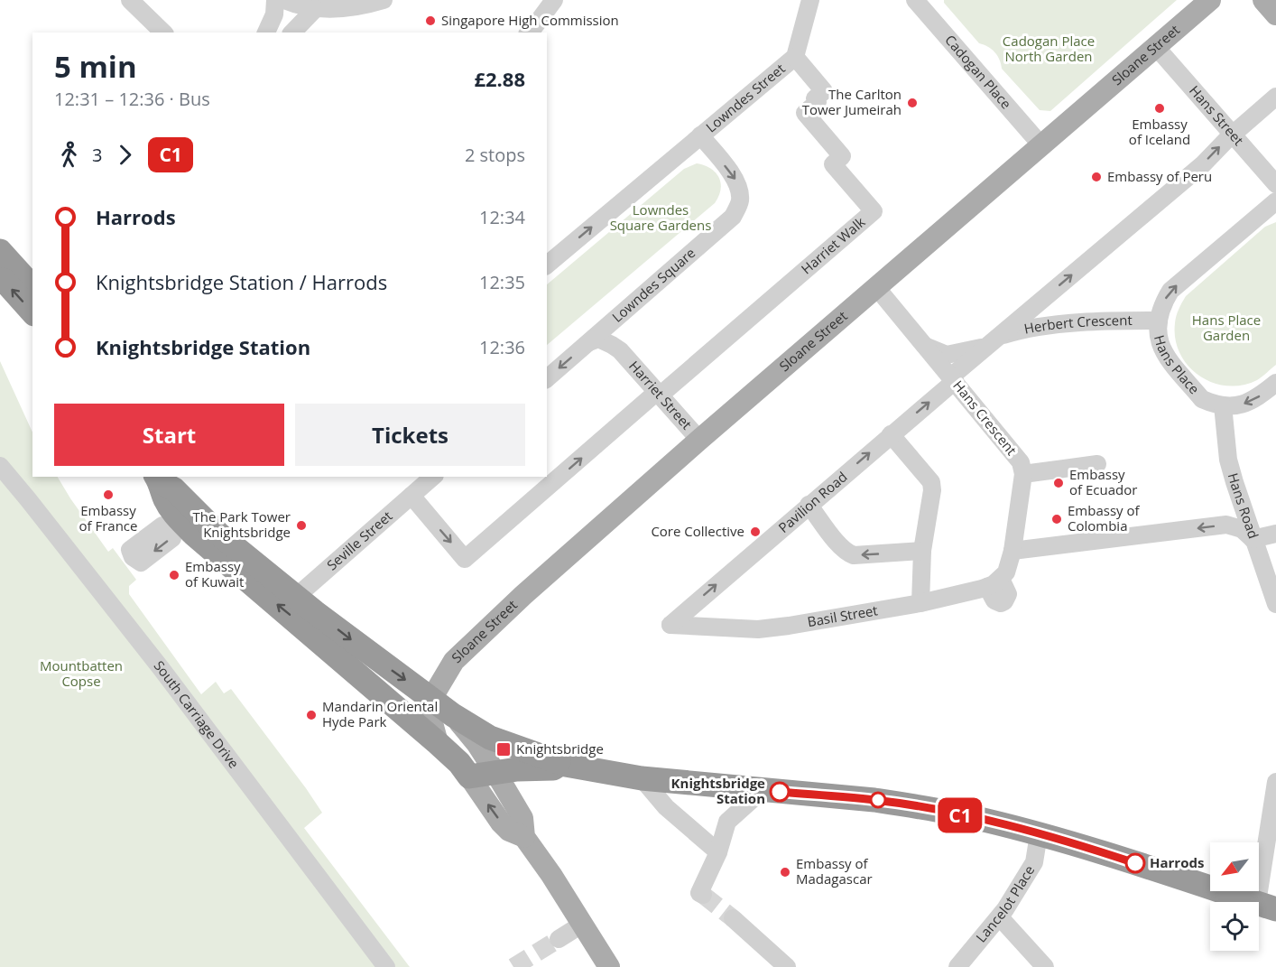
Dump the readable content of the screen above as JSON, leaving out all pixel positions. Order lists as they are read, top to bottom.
{
  "streets": {
    "main road": ["Sloane Street"],
    "street": [
      "Cadogan Place",
      "Lowndes Street",
      "Hans Street",
      "Harriet Walk",
      "Lowndes Square",
      "Herbert Crescent",
      "Hans Place",
      "Harriet Street",
      "Hans Crescent",
      "Pavilion Road",
      "Hans Road",
      "Seville Street",
      "Basil Street",
      "South Carriage Drive",
      "Lancelot Place"
    ]
  },
  "crossings": [
    ["Sloane Street", "Cadogan Place"],
    ["Sloane Street", "Hans Street"],
    ["Sloane Street", "Harriet Street"],
    ["Sloane Street", "Hans Crescent"],
    ["Lowndes Street", "Harriet Walk"],
    ["Lowndes Street", "Lowndes Square"],
    ["Hans Street", "Herbert Crescent"],
    ["Harriet Walk", "Harriet Street"],
    ["Harriet Walk", "Seville Street"],
    ["Lowndes Square", "Harriet Street"],
    ["Herbert Crescent", "Hans Place"],
    ["Herbert Crescent", "Hans Crescent"],
    ["Herbert Crescent", "Pavilion Road"],
    ["Hans Place", "Hans Road"],
    ["Hans Crescent", "Pavilion Road"],
    ["Pavilion Road", "Basil Street"]
  ],
  "one_way": ["Herbert Crescent", "Hans Place", "Pavilion Road"],
  "parks": [
    "Cadogan Place North Garden",
    "Lowndes Square Gardens",
    "Hans Place Garden",
    "Mountbatten Copse"
  ],
  "places": {
    "other": [
      "Singapore High Commission",
      "The Carlton Tower Jumeirah",
      "Embassy of Iceland",
      "Embassy of Peru",
      "Embassy of Ecuador",
      "Embassy of France",
      "Embassy of Colombia",
      "The Park Tower Knightsbridge",
      "Core Collective",
      "Embassy of Kuwait",
      "Mandarin Oriental Hyde Park",
      "Knightsbridge Station",
      "Harrods",
      "Embassy of Madagascar"
    ],
    "transit": ["Knightsbridge"]
  },
  "lines": ["bus line C1"],
  "north": "bottom left",
  "page": {
    "on_map": "C1",
    "heading": ["5 min", "12:31 – 12:36 · Bus", "£2.88"],
    "legs": ["3", "C1", "2 stops"],
    "list": [
      {
        "name": "Harrods",
        "value": "12:34"
      },
      {
        "name": "Knightsbridge Station / Harrods",
        "value": "12:35"
      },
      {
        "name": "Knightsbridge Station",
        "value": "12:36"
      }
    ],
    "buttons": ["Start", "Tickets"]
  }
}
